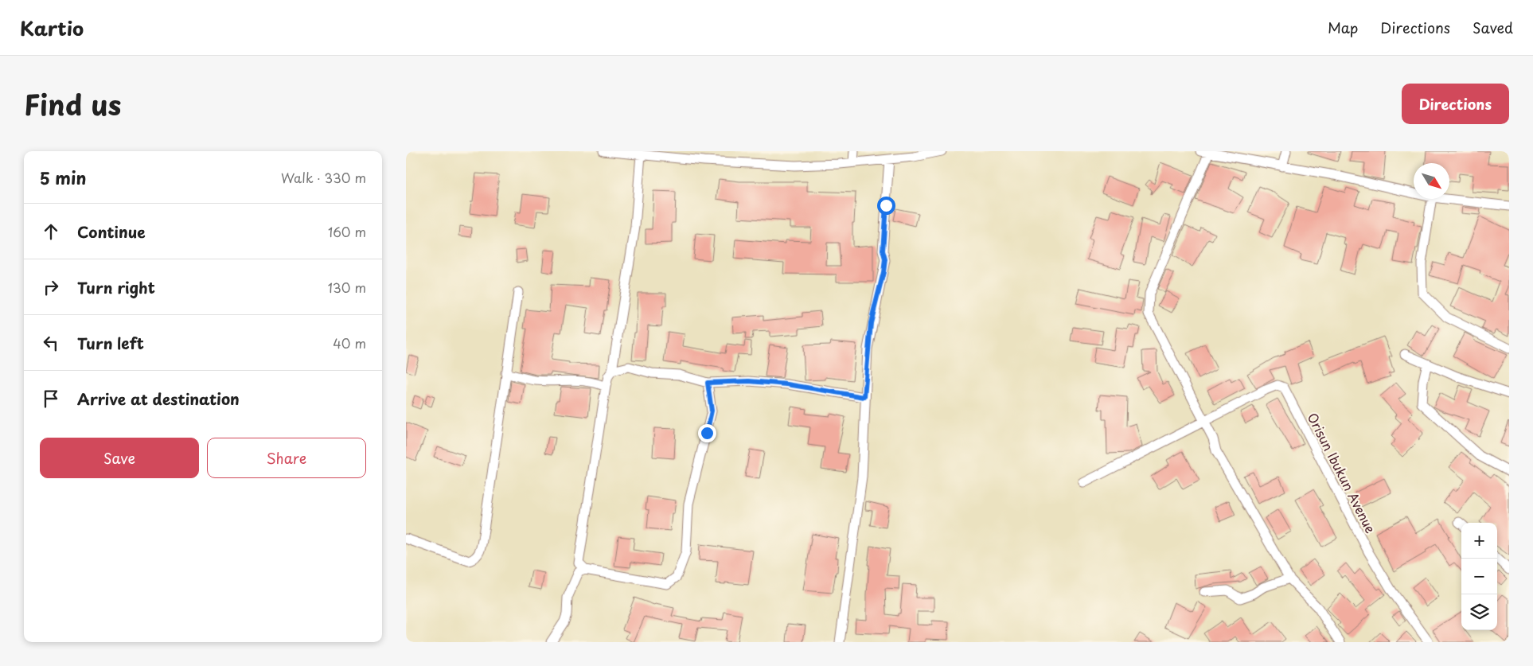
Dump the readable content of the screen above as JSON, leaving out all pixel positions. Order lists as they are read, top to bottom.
{
  "streets": {
    "street": ["Orisun Ibukun Avenue"]
  },
  "north": "bottom right",
  "page": {
    "header": "Kartio",
    "nav": ["Map", "Directions", "Saved"],
    "title": "Find us",
    "buttons": [
      "Directions",
      ["Save", "Share"]
    ],
    "heading": ["5 min", "Walk · 330 m"],
    "list": [
      ["Continue", "160 m"],
      ["Turn right", "130 m"],
      ["Turn left", "40 m"],
      "Arrive at destination"
    ],
    "map_buttons": ["+", "−"]
  }
}
